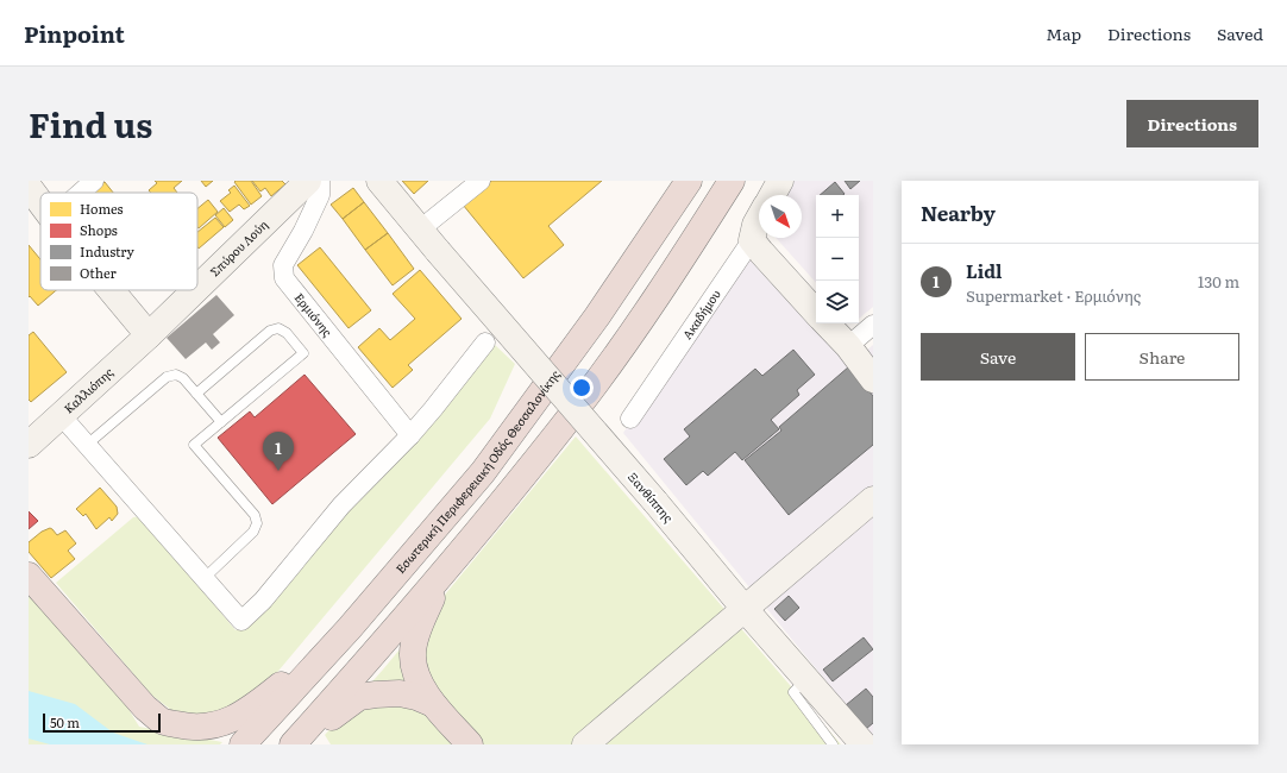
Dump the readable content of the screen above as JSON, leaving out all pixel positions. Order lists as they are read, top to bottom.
{
  "streets": {
    "highway": ["Εσωτερική Περιφερειακή Οδός Θεσσαλονίκης"],
    "street": [
      "Σπύρου Λούη",
      "Ακαδήμου",
      "Ερμιόνης",
      "Καλλιόπης",
      "Ξανθίππης"
    ]
  },
  "crossings": [
    ["Σπύρου Λούη", "Καλλιόπης"]
  ],
  "legend": [
    "Homes",
    "Shops",
    "Industry",
    "Other"
  ],
  "scale_bar": "50 m",
  "north": "bottom right",
  "page": {
    "header": "Pinpoint",
    "nav": ["Map", "Directions", "Saved"],
    "title": "Find us",
    "buttons": [
      "Directions",
      ["Save", "Share"]
    ],
    "heading": "Nearby",
    "map_buttons": ["+", "−"],
    "list": [
      {
        "mark": "1",
        "name": "Lidl",
        "note": "Supermarket · Ερμιόνης",
        "value": "130 m"
      }
    ],
    "pins": "1",
    "scale": "50 m"
  }
}
